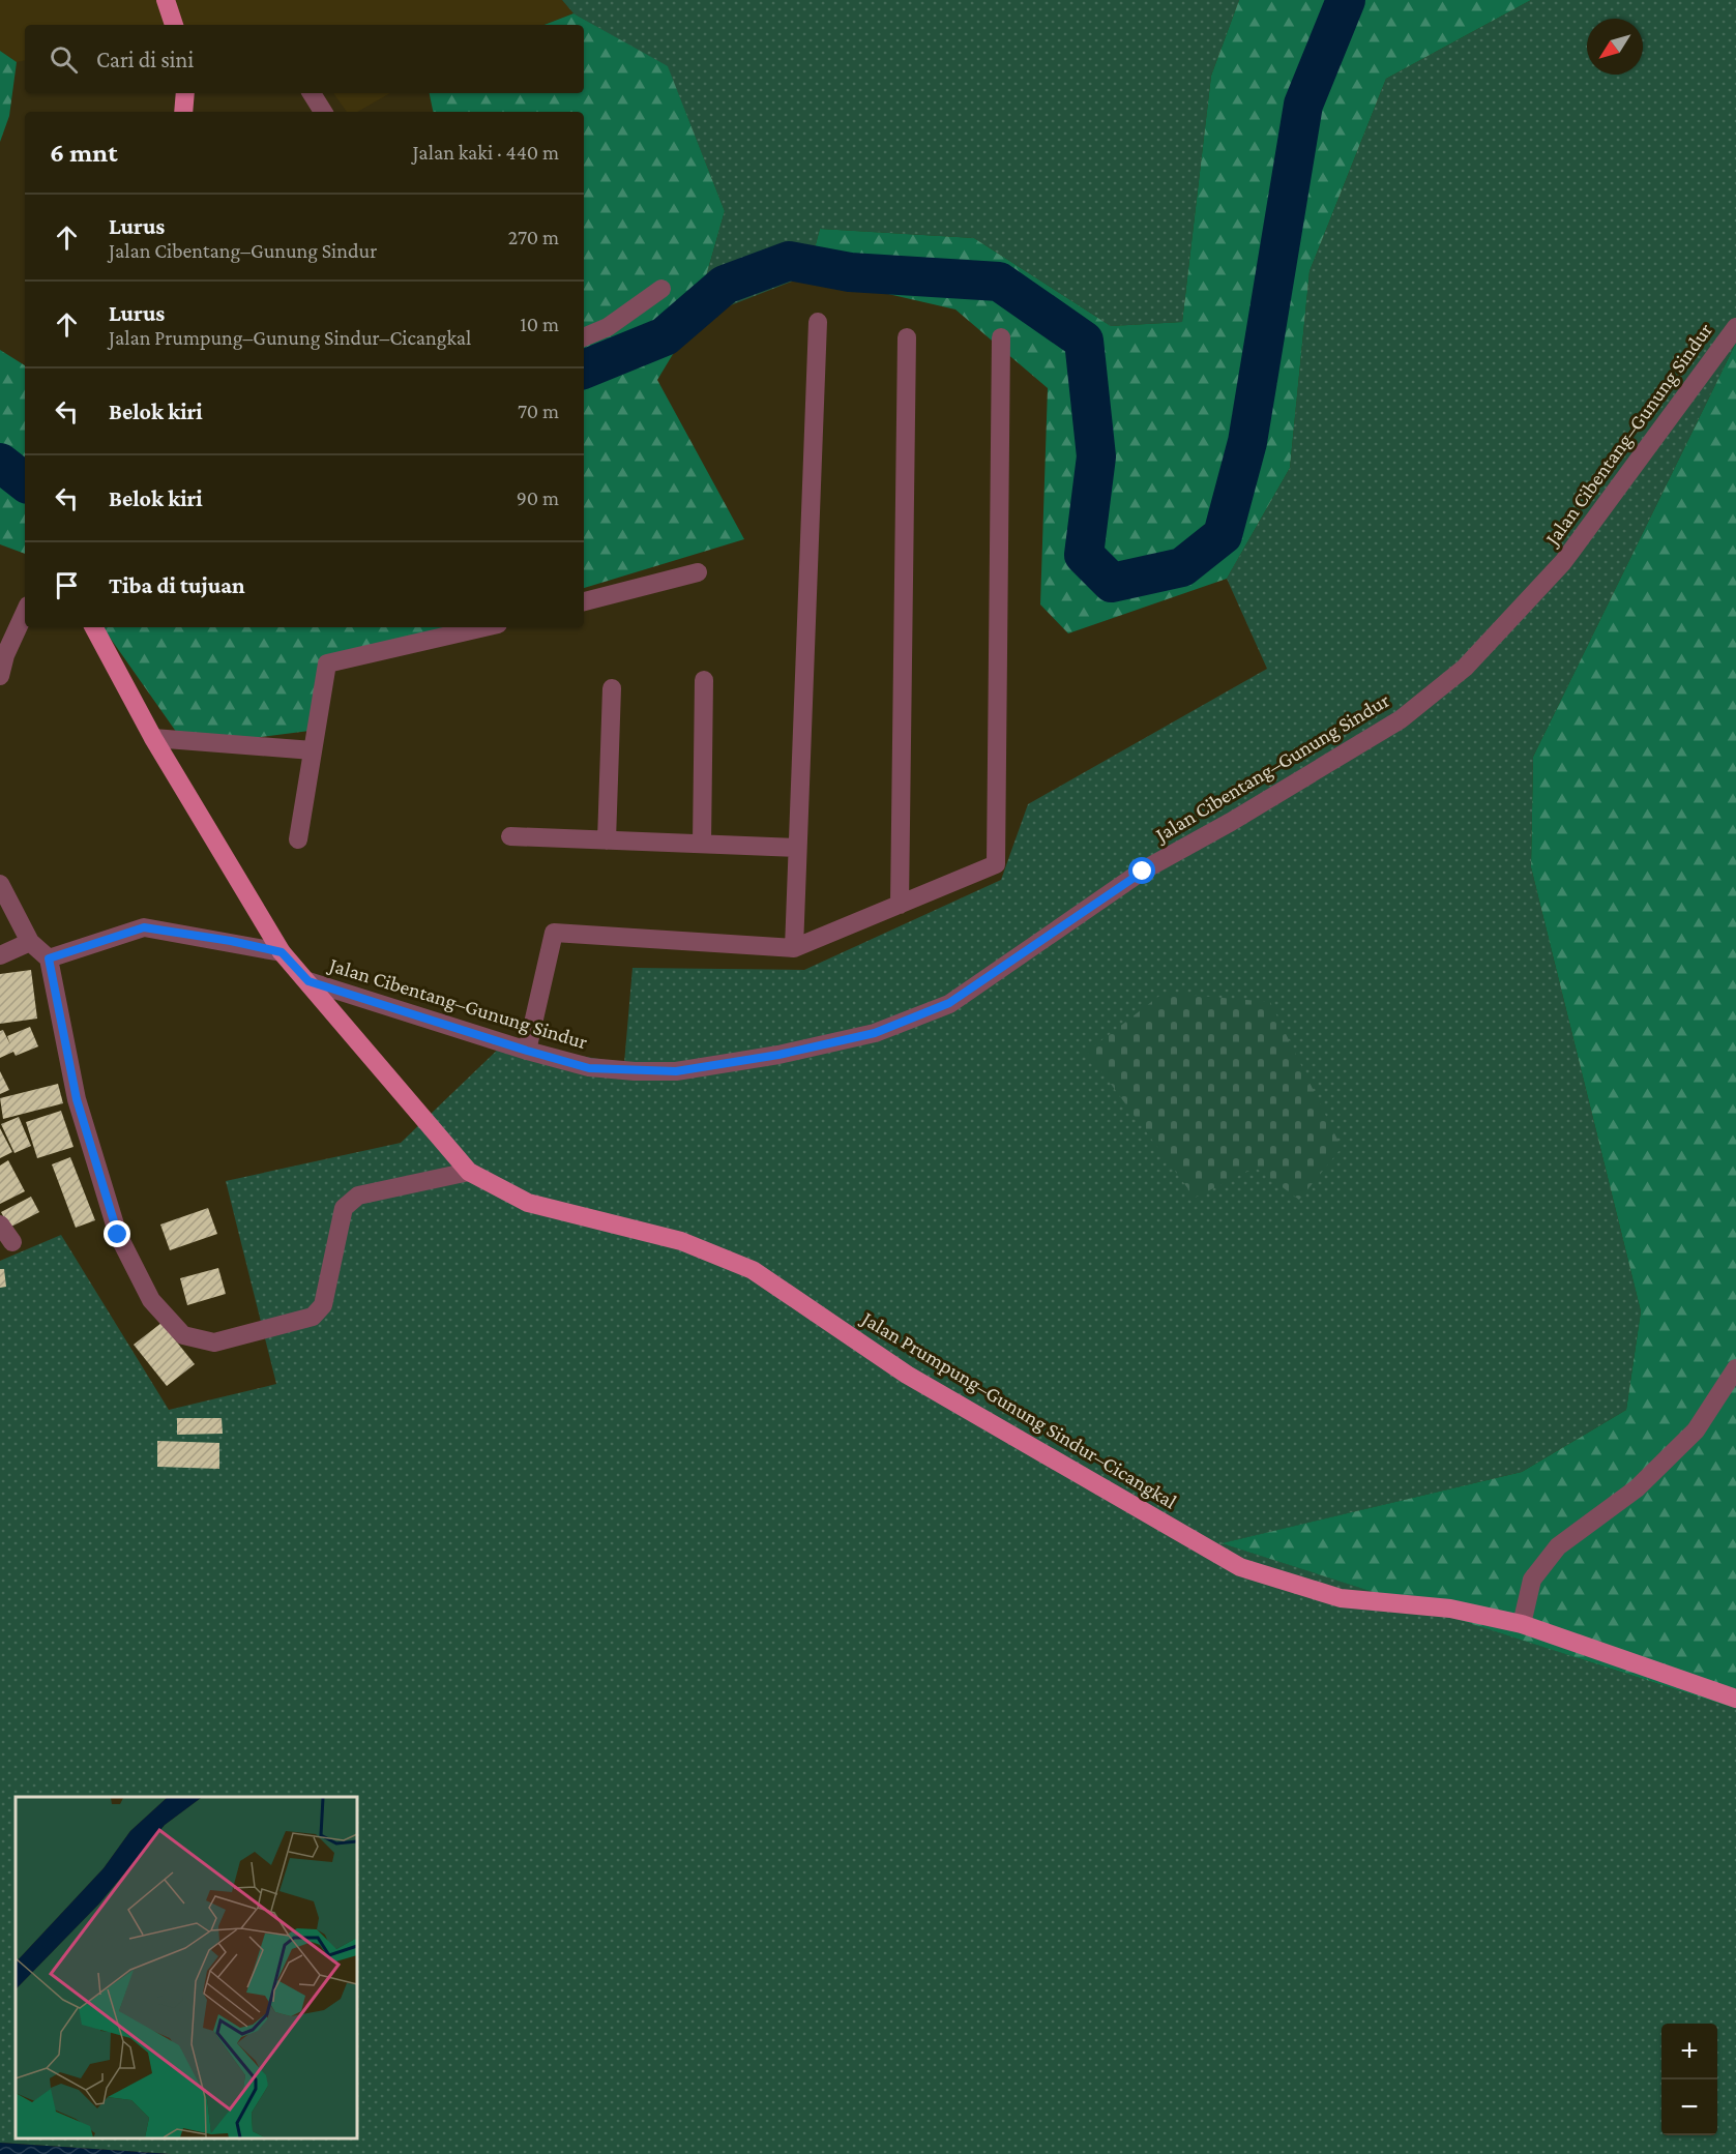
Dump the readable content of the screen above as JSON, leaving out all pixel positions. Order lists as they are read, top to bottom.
{
  "streets": {
    "main road": ["Jalan Prumpung–Gunung Sindur–Cicangkal"],
    "street": ["Jalan Cibentang–Gunung Sindur"]
  },
  "crossings": [
    ["Jalan Cibentang–Gunung Sindur", "Jalan Prumpung–Gunung Sindur–Cicangkal"]
  ],
  "north": "bottom left",
  "page": {
    "search": "Cari di sini",
    "heading": ["6 mnt", "Jalan kaki · 440 m"],
    "list": [
      ["Lurus", "Jalan Cibentang–Gunung Sindur", "270 m"],
      ["Lurus", "Jalan Prumpung–Gunung Sindur–Cicangkal", "10 m"],
      ["Belok kiri", "70 m"],
      ["Belok kiri", "90 m"],
      "Tiba di tujuan"
    ],
    "map_buttons": ["+", "−"]
  }
}
